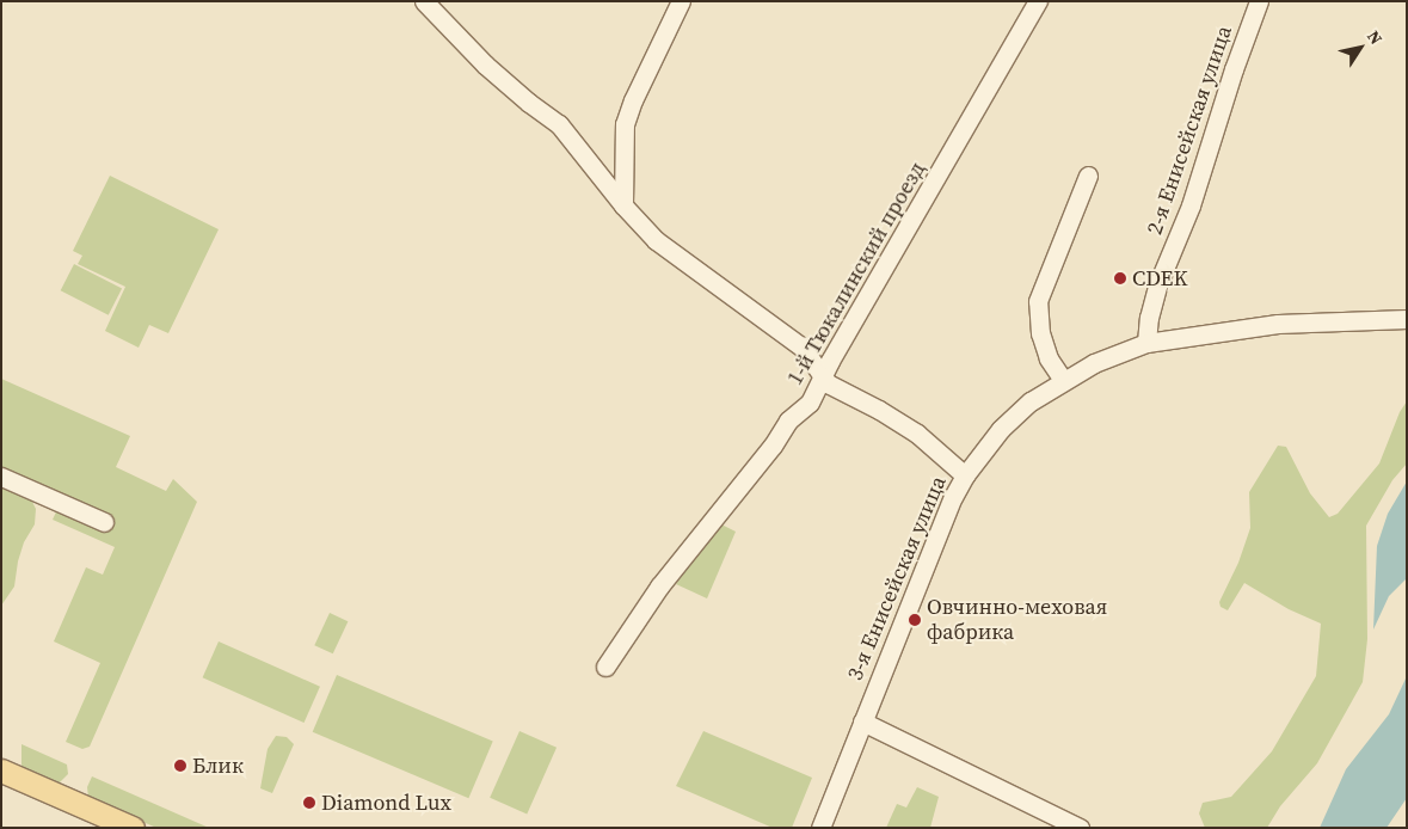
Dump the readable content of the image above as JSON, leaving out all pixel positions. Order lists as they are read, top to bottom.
{
  "streets": {
    "street": ["2-я Енисейская улица", "1-й Тюкалинский проезд", "3-я Енисейская улица"]
  },
  "crossings": [
    ["2-я Енисейская улица", "3-я Енисейская улица"]
  ],
  "places": [
    "CDEK",
    "Овчинно-меховая фабрика",
    "Блик",
    "Diamond Lux"
  ],
  "north": "top right"
}
